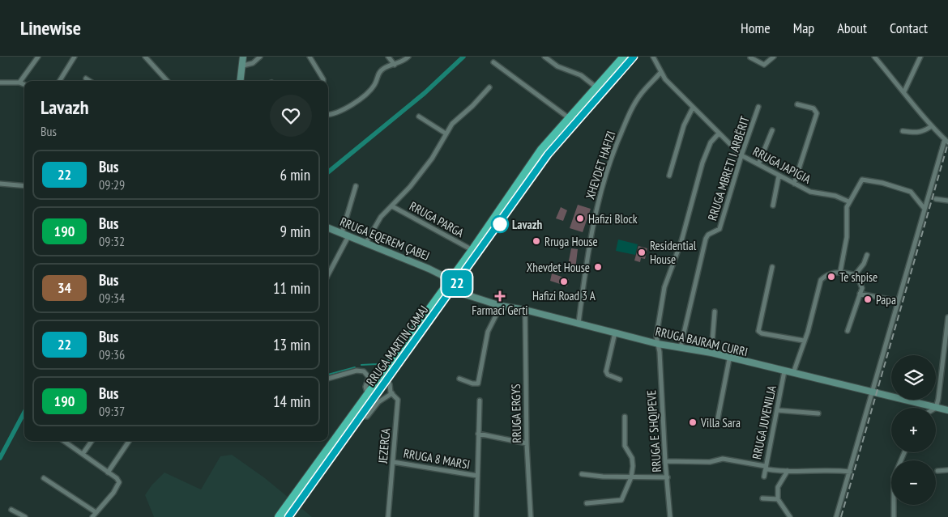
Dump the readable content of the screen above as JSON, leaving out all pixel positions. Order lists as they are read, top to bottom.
{
  "streets": {
    "highway": ["RRUGA MARTIN CAMAJ"],
    "main road": ["RRUGA EQEREM ÇABEJ", "RRUGA BAJRAM CURRI"],
    "street": [
      "XHEVDET HAFIZI",
      "RRUGA JAPIGIA",
      "RRUGA MBRETI I ARBËRIT",
      "RRUGA PARGA",
      "RRUGA ERGYS",
      "RRUGA JUVENILJA",
      "RRUGA E SHQIPEVE",
      "JEZERCA",
      "RRUGA 8 MARSI"
    ]
  },
  "crossings": [
    ["XHEVDET HAFIZI", "RRUGA JAPIGIA"],
    ["XHEVDET HAFIZI", "RRUGA BAJRAM CURRI"],
    ["RRUGA JAPIGIA", "RRUGA MBRETI I ARBËRIT"],
    ["RRUGA JAPIGIA", "RRUGA E SHQIPEVE"],
    ["RRUGA MBRETI I ARBËRIT", "RRUGA BAJRAM CURRI"],
    ["RRUGA PARGA", "RRUGA MARTIN CAMAJ"],
    ["RRUGA EQEREM ÇABEJ", "RRUGA BAJRAM CURRI"],
    ["RRUGA EQEREM ÇABEJ", "RRUGA MARTIN CAMAJ"],
    ["RRUGA BAJRAM CURRI", "RRUGA MARTIN CAMAJ"],
    ["RRUGA BAJRAM CURRI", "RRUGA ERGYS"],
    ["RRUGA BAJRAM CURRI", "RRUGA JUVENILJA"],
    ["RRUGA BAJRAM CURRI", "RRUGA E SHQIPEVE"],
    ["RRUGA MARTIN CAMAJ", "JEZERCA"],
    ["JEZERCA", "RRUGA 8 MARSI"]
  ],
  "places": {
    "other": [
      "Hafizi Block",
      "Lavazh",
      "Rruga House",
      "Residential House",
      "Xhevdet House",
      "Te shpise",
      "Hafizi Road 3 A",
      "Papa",
      "Villa Sara"
    ],
    "health": ["Farmaci Gerti"]
  },
  "lines": ["bus line 22"],
  "page": {
    "header": "Linewise",
    "nav": [
      "Home",
      "Map",
      "About",
      "Contact"
    ],
    "on_map": "22",
    "heading": ["Lavazh", "Bus"],
    "list": [
      {
        "mark": "22",
        "name": "Bus",
        "note": "09:29",
        "value": "6 min"
      },
      {
        "mark": "190",
        "name": "Bus",
        "note": "09:32",
        "value": "9 min"
      },
      {
        "mark": "34",
        "name": "Bus",
        "note": "09:34",
        "value": "11 min"
      },
      {
        "mark": "22",
        "name": "Bus",
        "note": "09:36",
        "value": "13 min"
      },
      {
        "mark": "190",
        "name": "Bus",
        "note": "09:37",
        "value": "14 min"
      }
    ],
    "map_buttons": ["+", "−"]
  }
}
